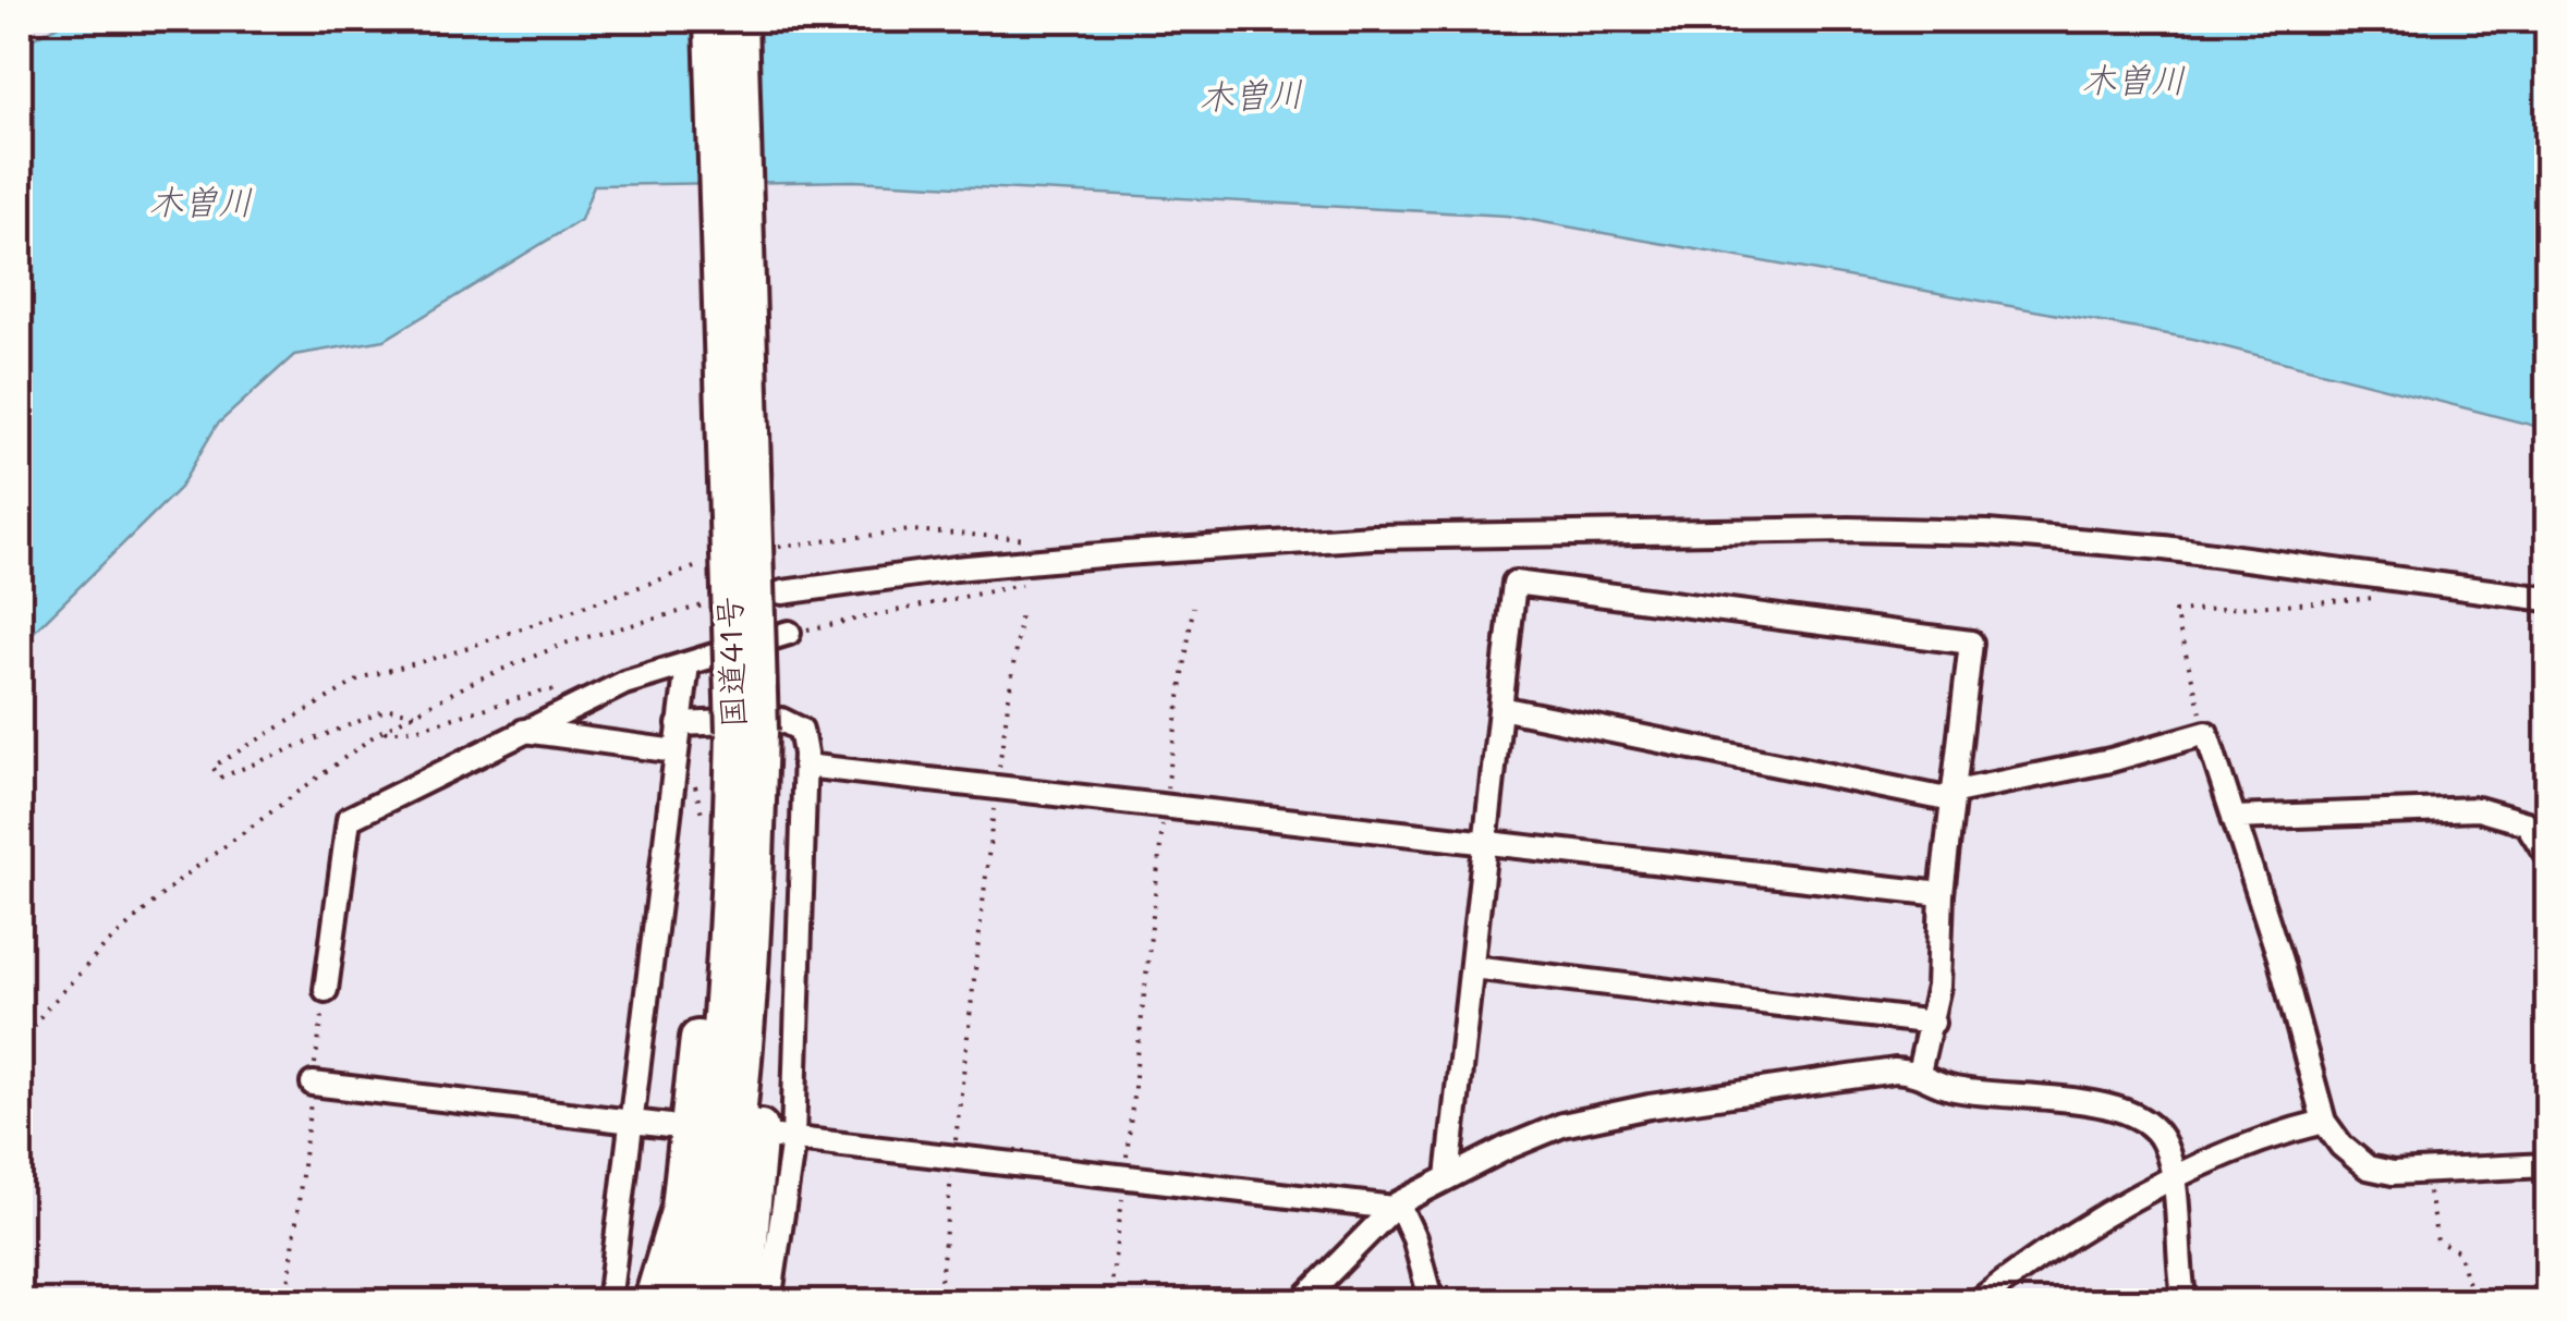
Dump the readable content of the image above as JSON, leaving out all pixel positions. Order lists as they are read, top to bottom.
{
  "streets": {
    "highway": ["国道41号"]
  },
  "water": ["木曽川"]
}
